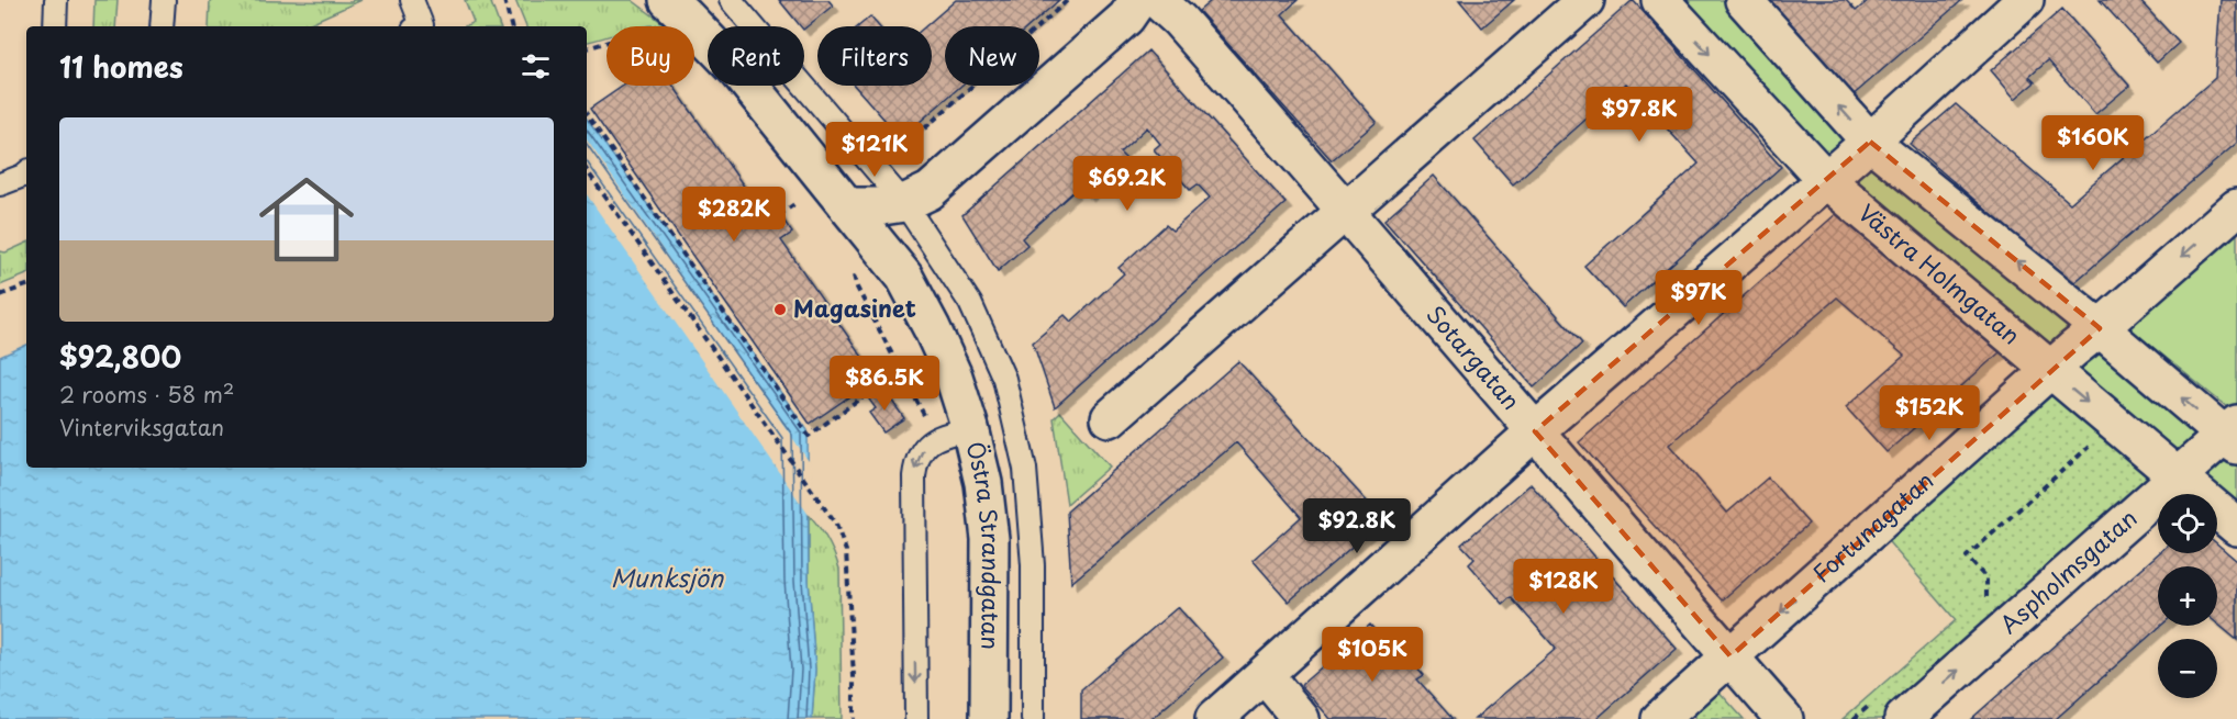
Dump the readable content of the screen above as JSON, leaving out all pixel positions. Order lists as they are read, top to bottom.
{
  "streets": {
    "street": [
      "Västra Holmgatan",
      "Sotargatan",
      "Fortunagatan",
      "Östra Strandgatan",
      "Aspholmsgatan"
    ]
  },
  "crossings": [
    ["Västra Holmgatan", "Fortunagatan"],
    ["Västra Holmgatan", "Aspholmsgatan"],
    ["Sotargatan", "Fortunagatan"]
  ],
  "one_way": ["Aspholmsgatan"],
  "water": ["Munksjön"],
  "places": ["Magasinet"],
  "page": {
    "chip": [
      "Buy",
      "Rent",
      "Filters",
      "New"
    ],
    "heading": "11 homes",
    "price": [
      "$97.8K",
      "$160K",
      "$121K",
      "$69.2K",
      "$282K",
      "$97K",
      "$86.5K",
      "$152K",
      "$92.8K",
      "$128K",
      "$105K"
    ],
    "list": [
      {
        "name": "$92,800",
        "note": "2 rooms · 58 m² · Vinterviksgatan"
      }
    ],
    "map_buttons": ["+", "−"]
  }
}
